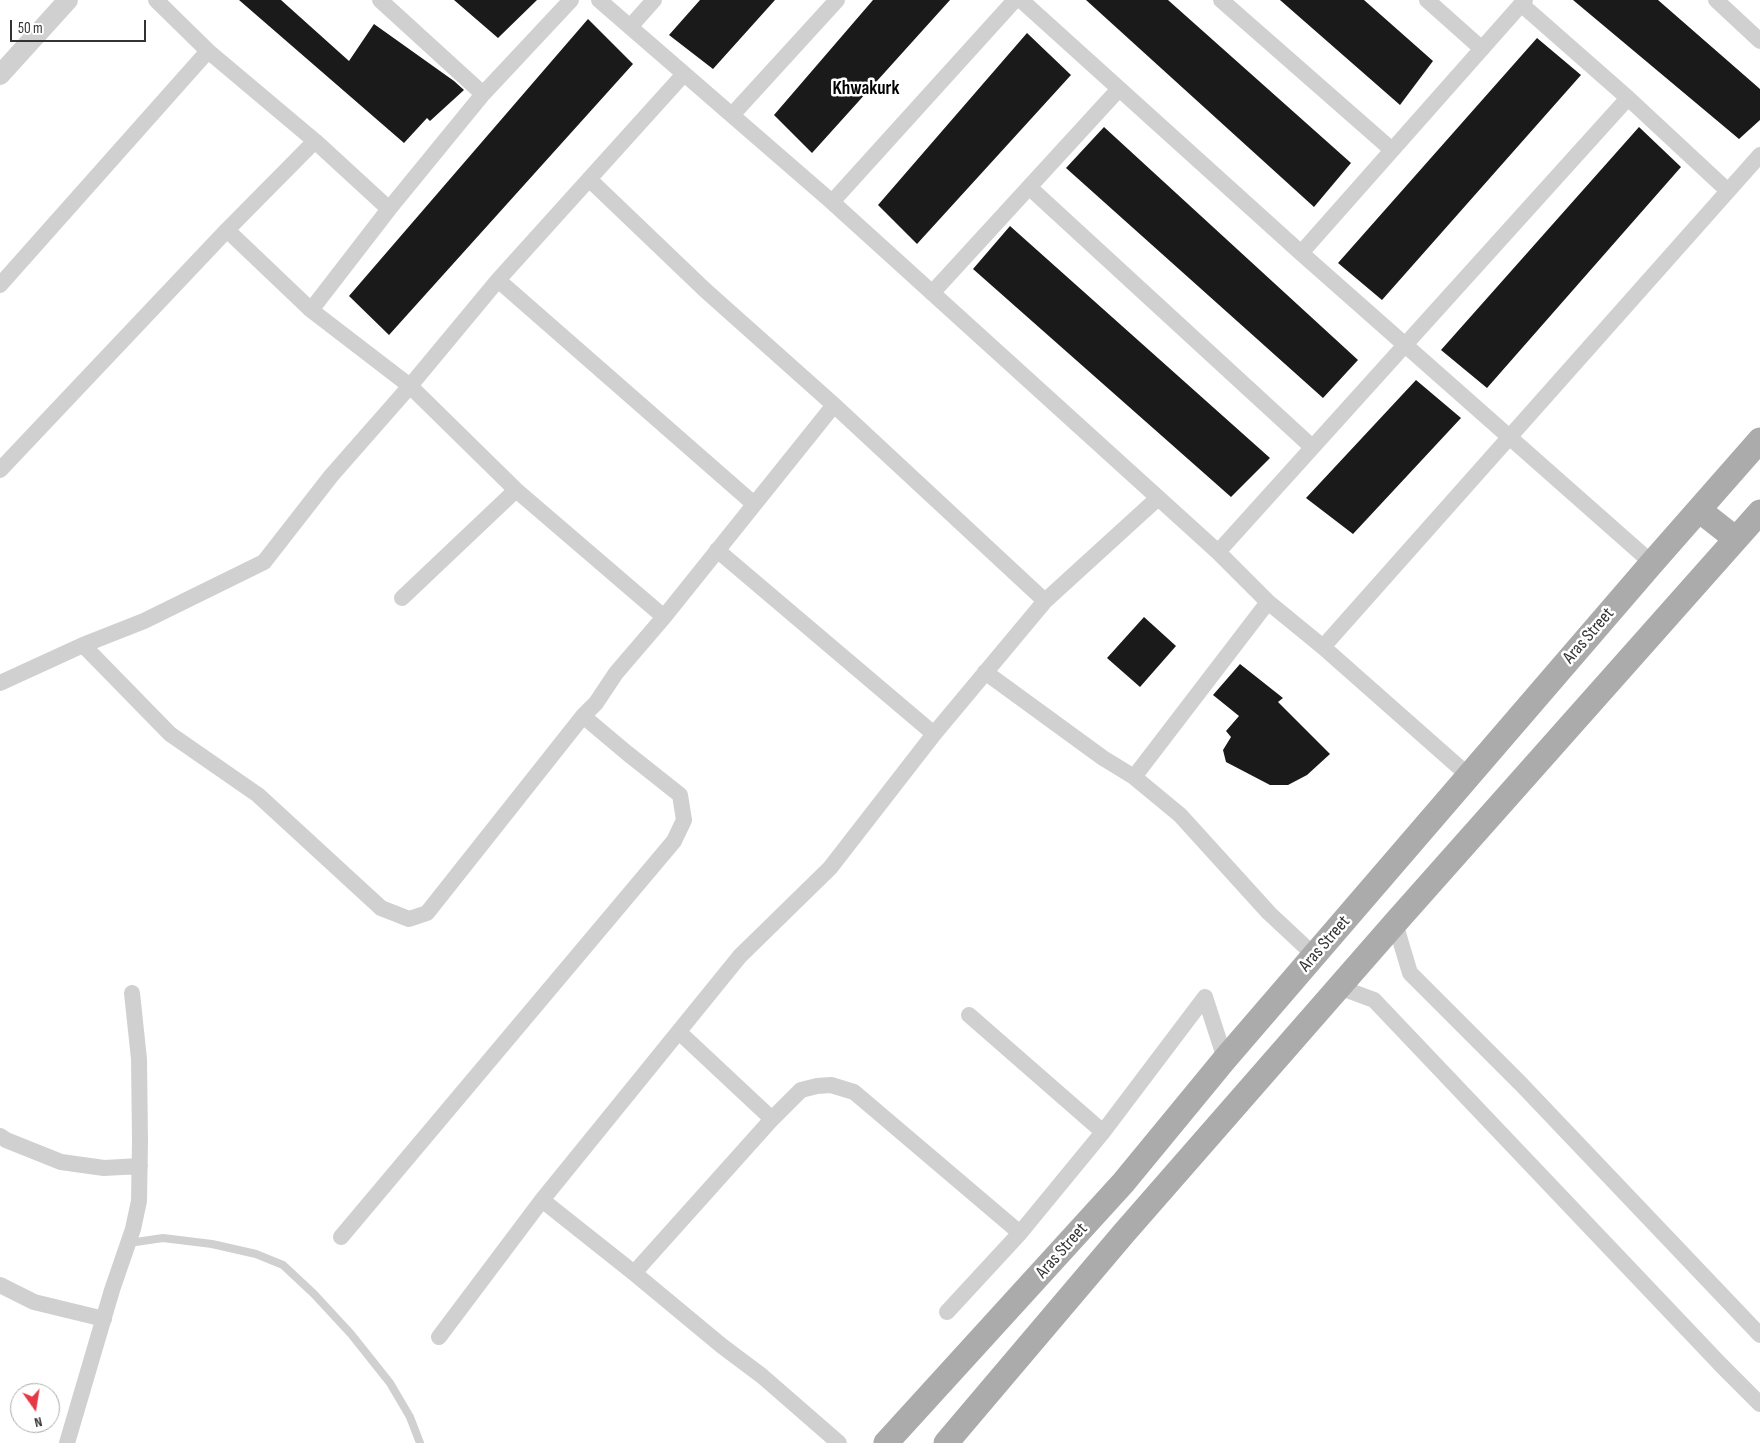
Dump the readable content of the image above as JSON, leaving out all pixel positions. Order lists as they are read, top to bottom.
{
  "streets": {
    "main road": ["Aras Street"]
  },
  "districts": ["Khwakurk"],
  "scale_bar": "50 m",
  "north": "bottom"
}
